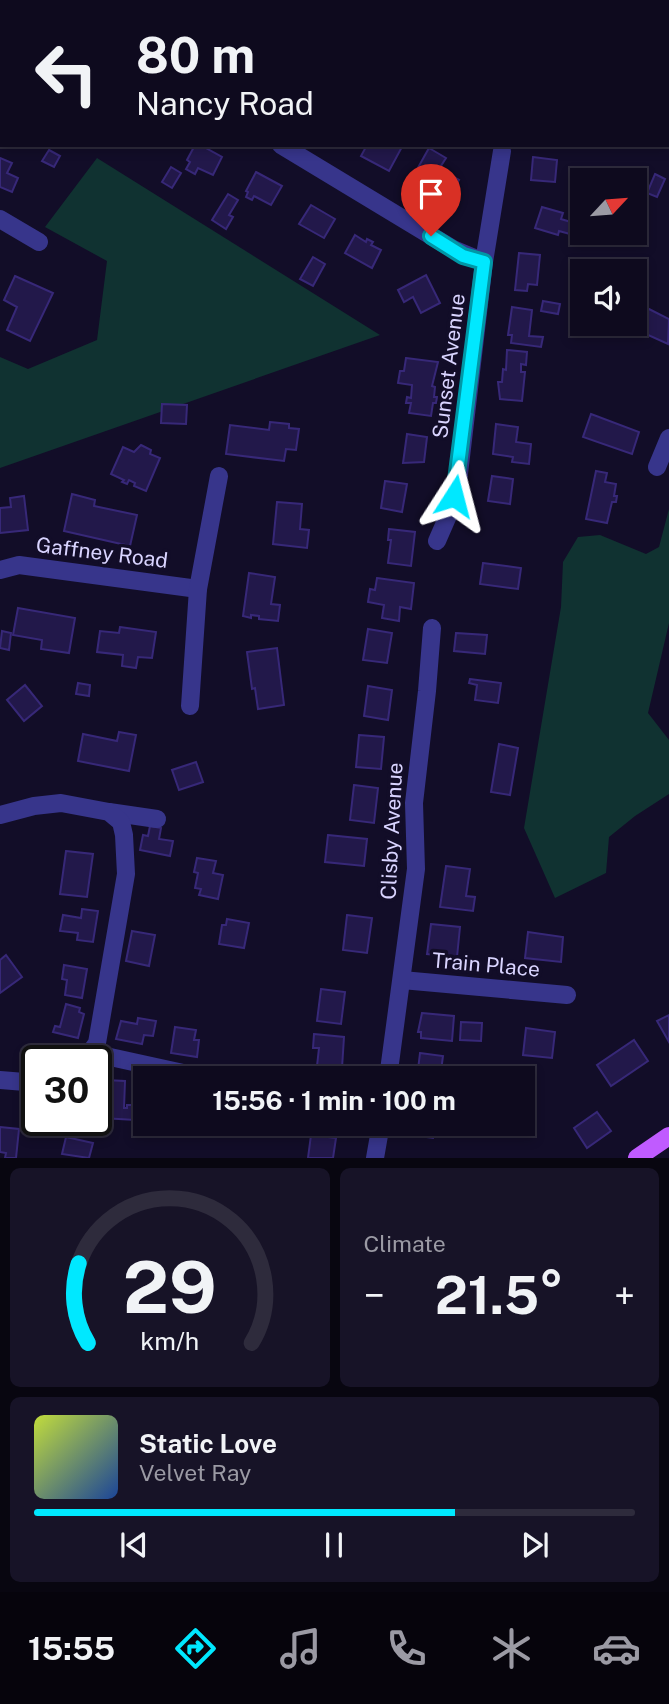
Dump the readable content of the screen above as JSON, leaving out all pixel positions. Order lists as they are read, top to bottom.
{
  "streets": {
    "street": [
      "Sunset Avenue",
      "Gaffney Road",
      "Clisby Avenue",
      "Train Place"
    ]
  },
  "crossings": [
    ["Clisby Avenue", "Train Place"]
  ],
  "north": "top right",
  "page": {
    "turn": ["80 m", "Nancy Road"],
    "limit": "30",
    "trip": "15:56 · 1 min · 100 m",
    "tile": "Climate",
    "heat": ["−", "21.5°", "+"],
    "song": ["Static Love", "Velvet Ray"],
    "tabs": "15:55",
    "gauge": ["29", "km/h"]
  }
}
